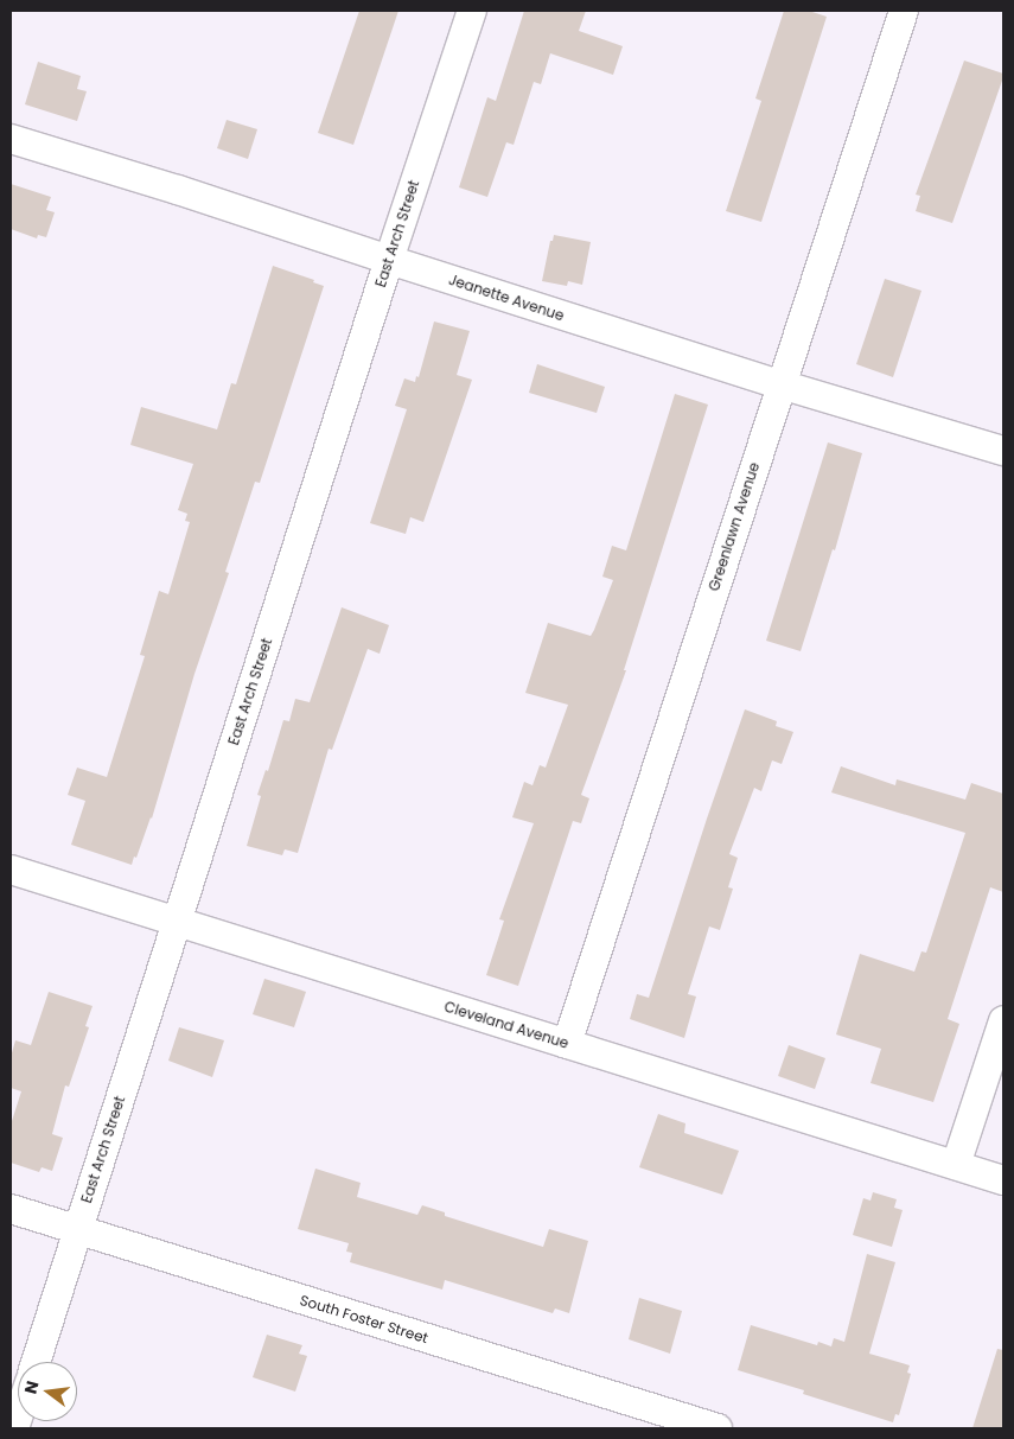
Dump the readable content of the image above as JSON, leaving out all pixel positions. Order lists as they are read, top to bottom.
{
  "streets": {
    "street": [
      "East Arch Street",
      "Jeanette Avenue",
      "Greenlawn Avenue",
      "Cleveland Avenue",
      "South Foster Street"
    ]
  },
  "crossings": [
    ["East Arch Street", "Jeanette Avenue"],
    ["East Arch Street", "Cleveland Avenue"],
    ["East Arch Street", "South Foster Street"],
    ["Jeanette Avenue", "Greenlawn Avenue"],
    ["Greenlawn Avenue", "Cleveland Avenue"]
  ],
  "north": "left"
}
